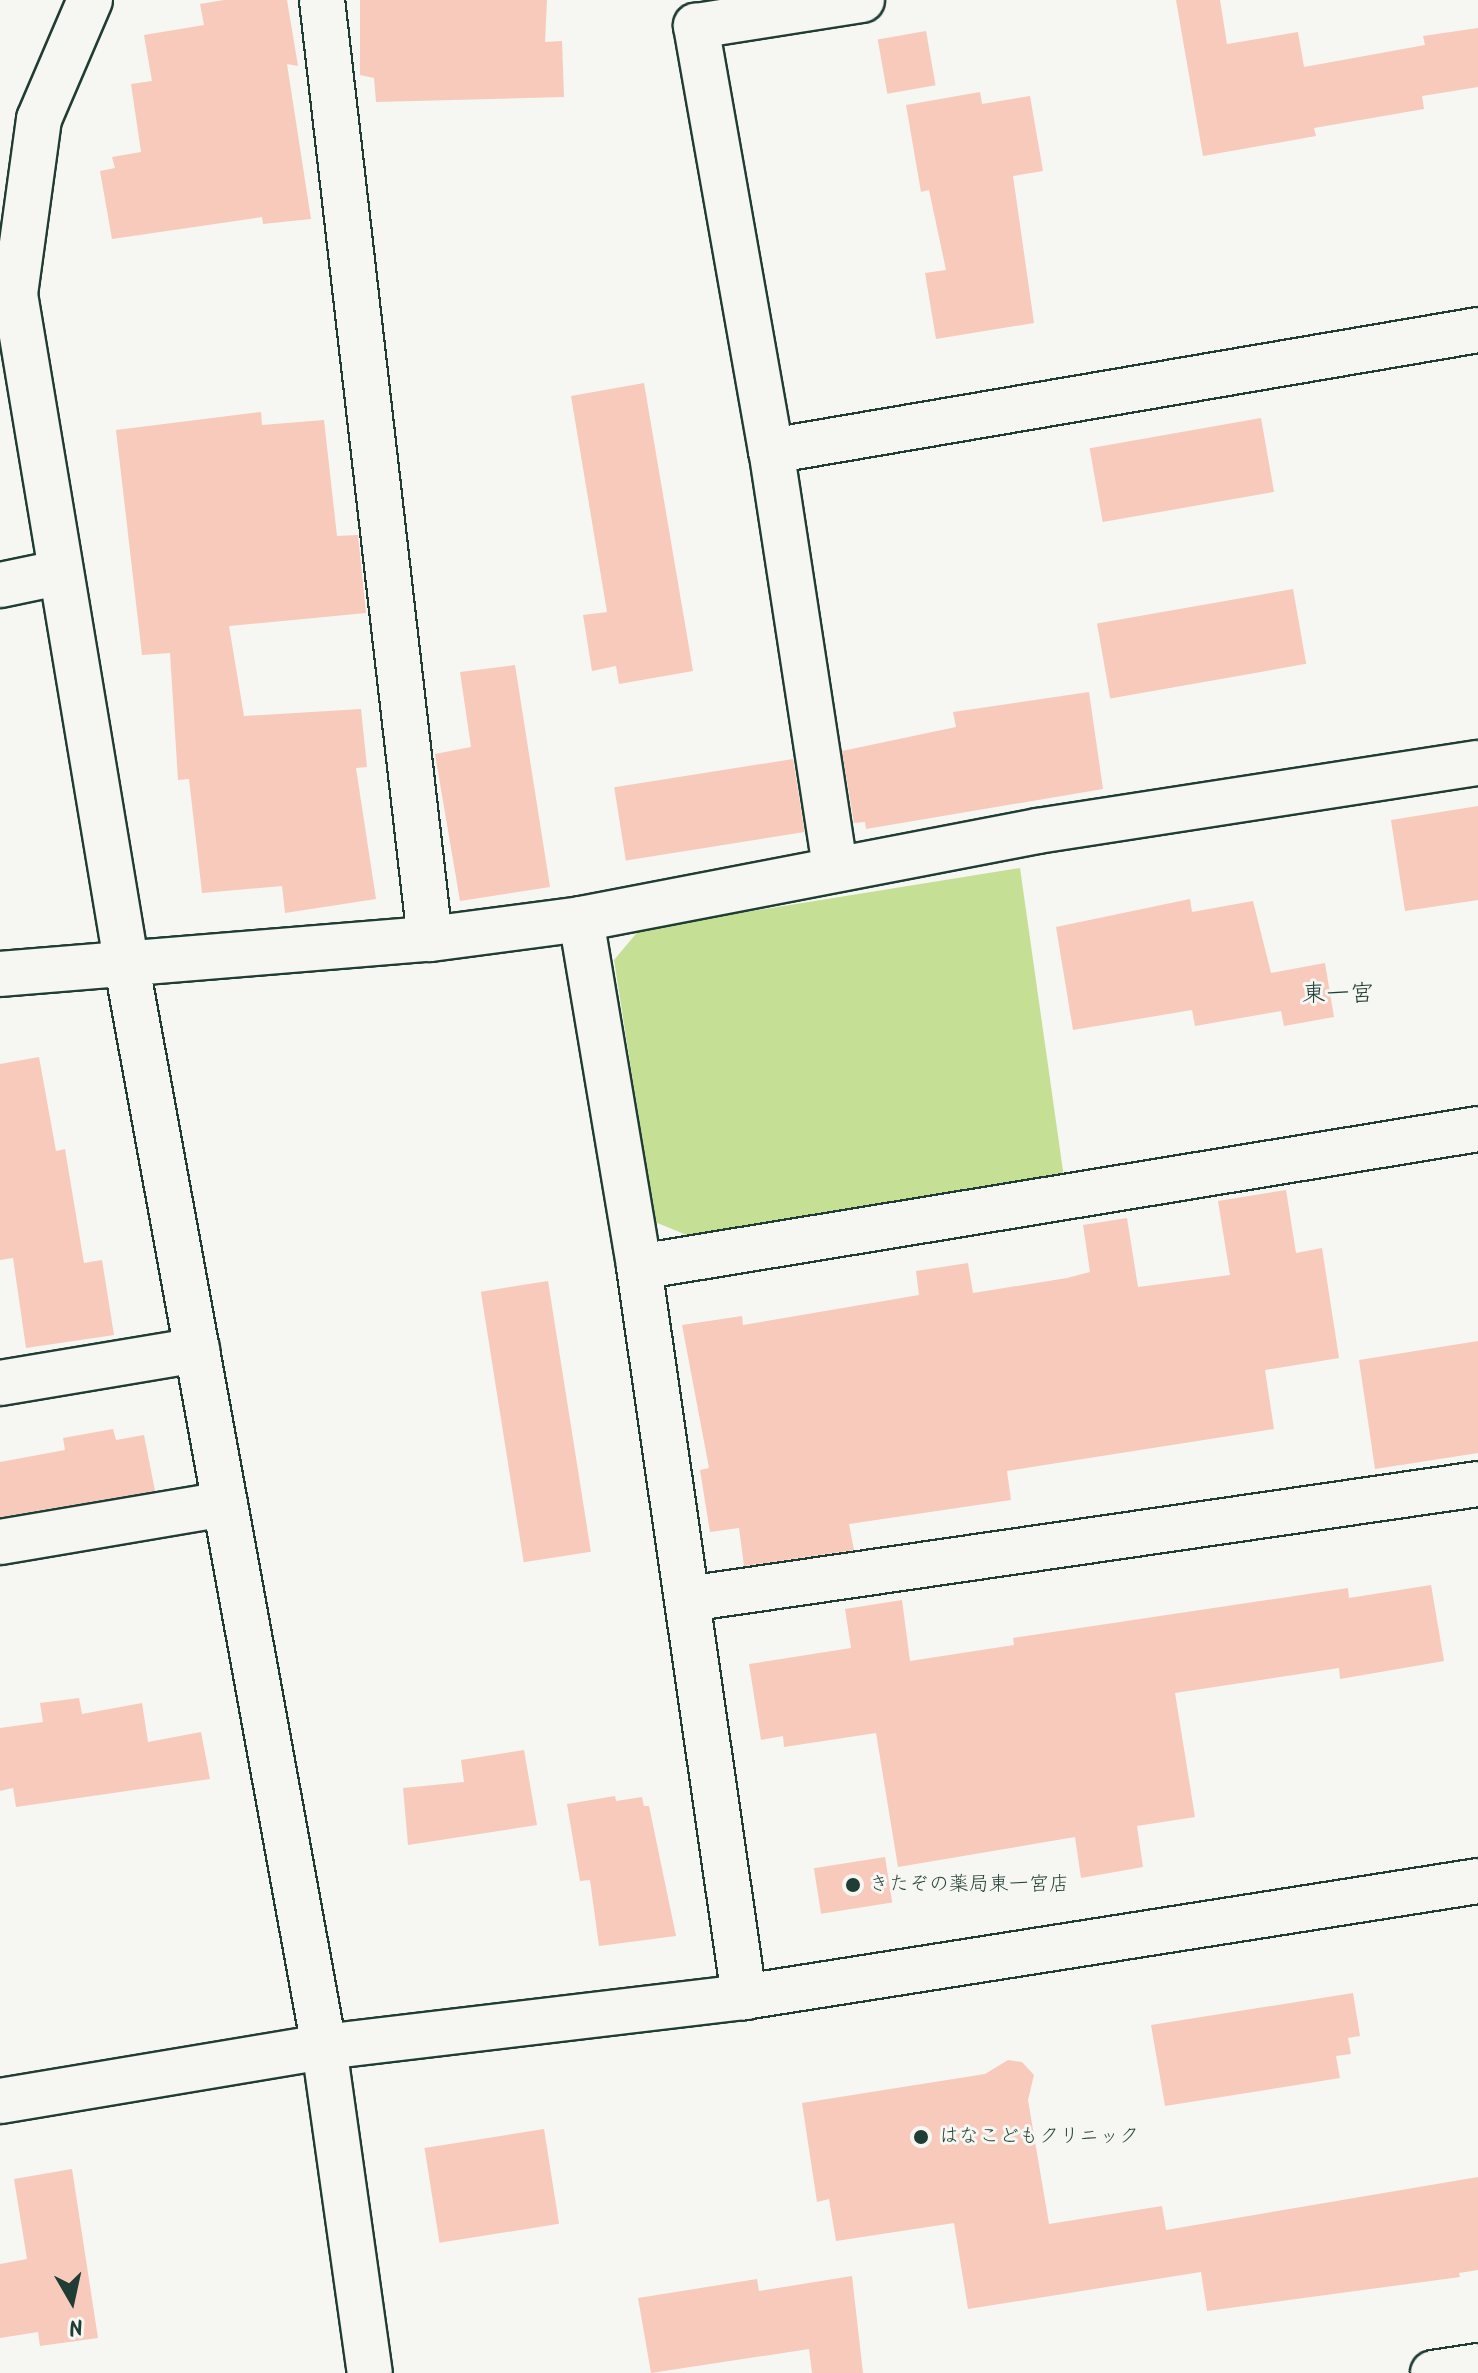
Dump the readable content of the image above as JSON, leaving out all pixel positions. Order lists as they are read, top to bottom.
{
  "districts": ["東一宮"],
  "places": ["きたぞの薬局東一宮店", "はなこどもクリニック"],
  "north": "bottom"
}
